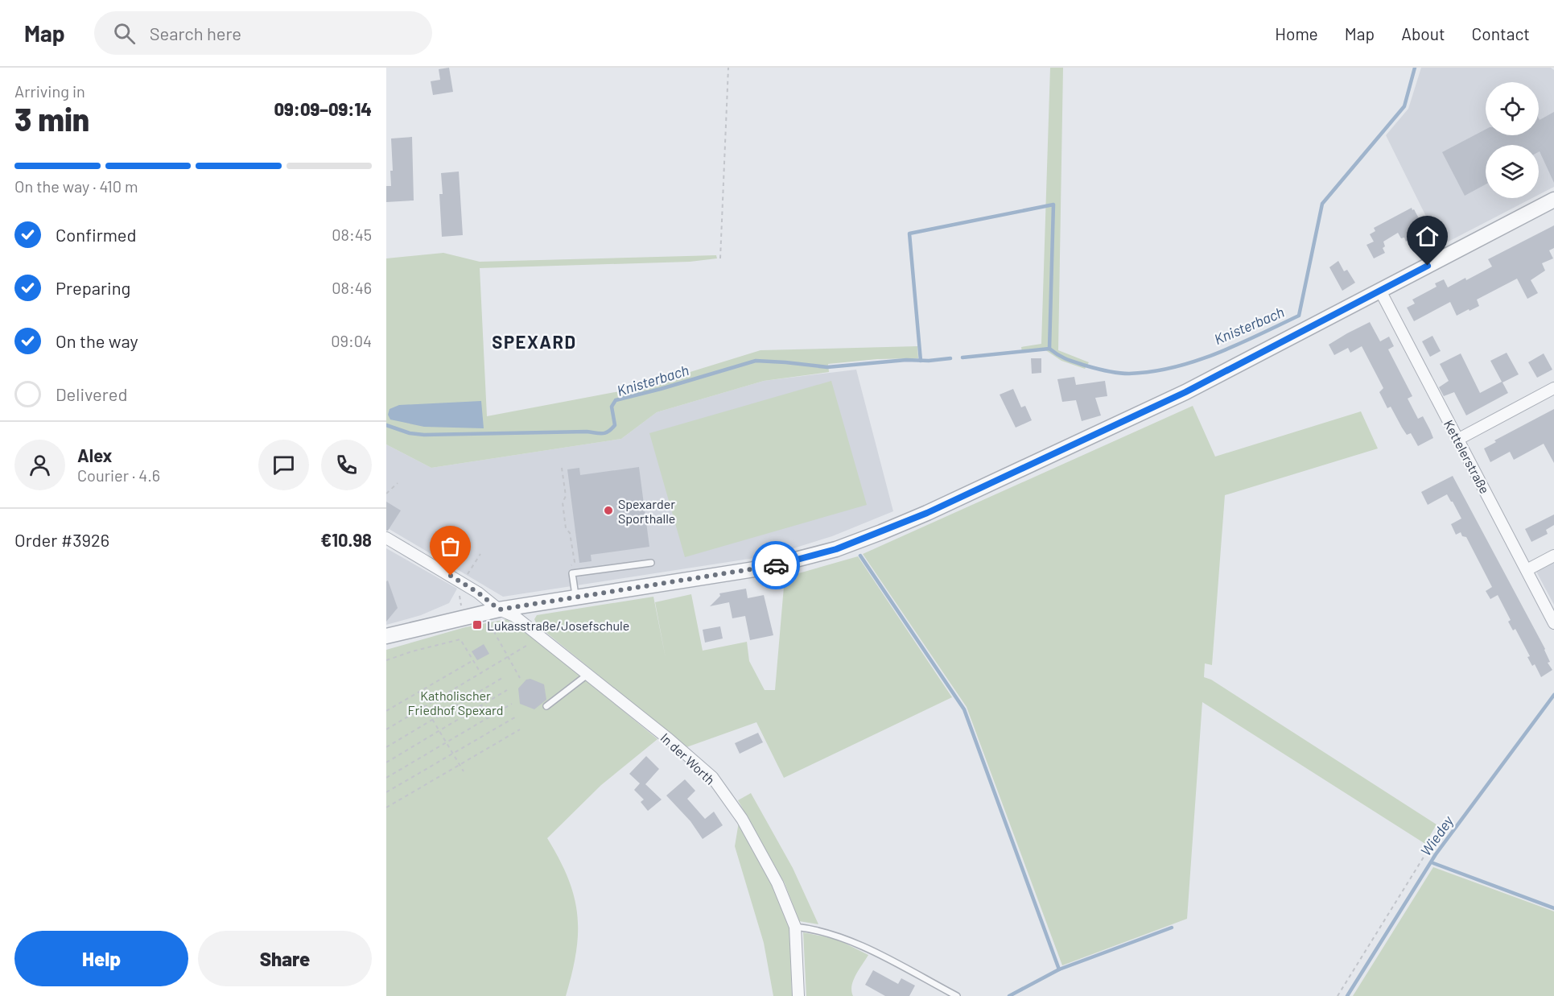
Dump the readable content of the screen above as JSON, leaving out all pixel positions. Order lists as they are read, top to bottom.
{
  "streets": {
    "street": ["Kettelerstraße", "In der Worth"]
  },
  "districts": ["SPEXARD"],
  "water": ["Knisterbach", "Wiedey"],
  "parks": ["Katholischer Friedhof Spexard"],
  "places": {
    "other": ["Spexarder Sporthalle"],
    "transit": ["Lukasstraße/Josefschule"]
  },
  "page": {
    "header": "Map",
    "search": "Search here",
    "nav": [
      "Home",
      "Map",
      "About",
      "Contact"
    ],
    "heading": ["3 min", "Arriving in", "09:09–09:14"],
    "panel": [
      "Alex",
      "Courier · 4.6",
      "Order #3926",
      "€10.98"
    ],
    "bar": "On the way · 410 m",
    "list": [
      ["Confirmed", "08:45"],
      ["Preparing", "08:46"],
      ["On the way", "09:04"],
      "Delivered"
    ],
    "buttons": ["Help", "Share"]
  }
}
